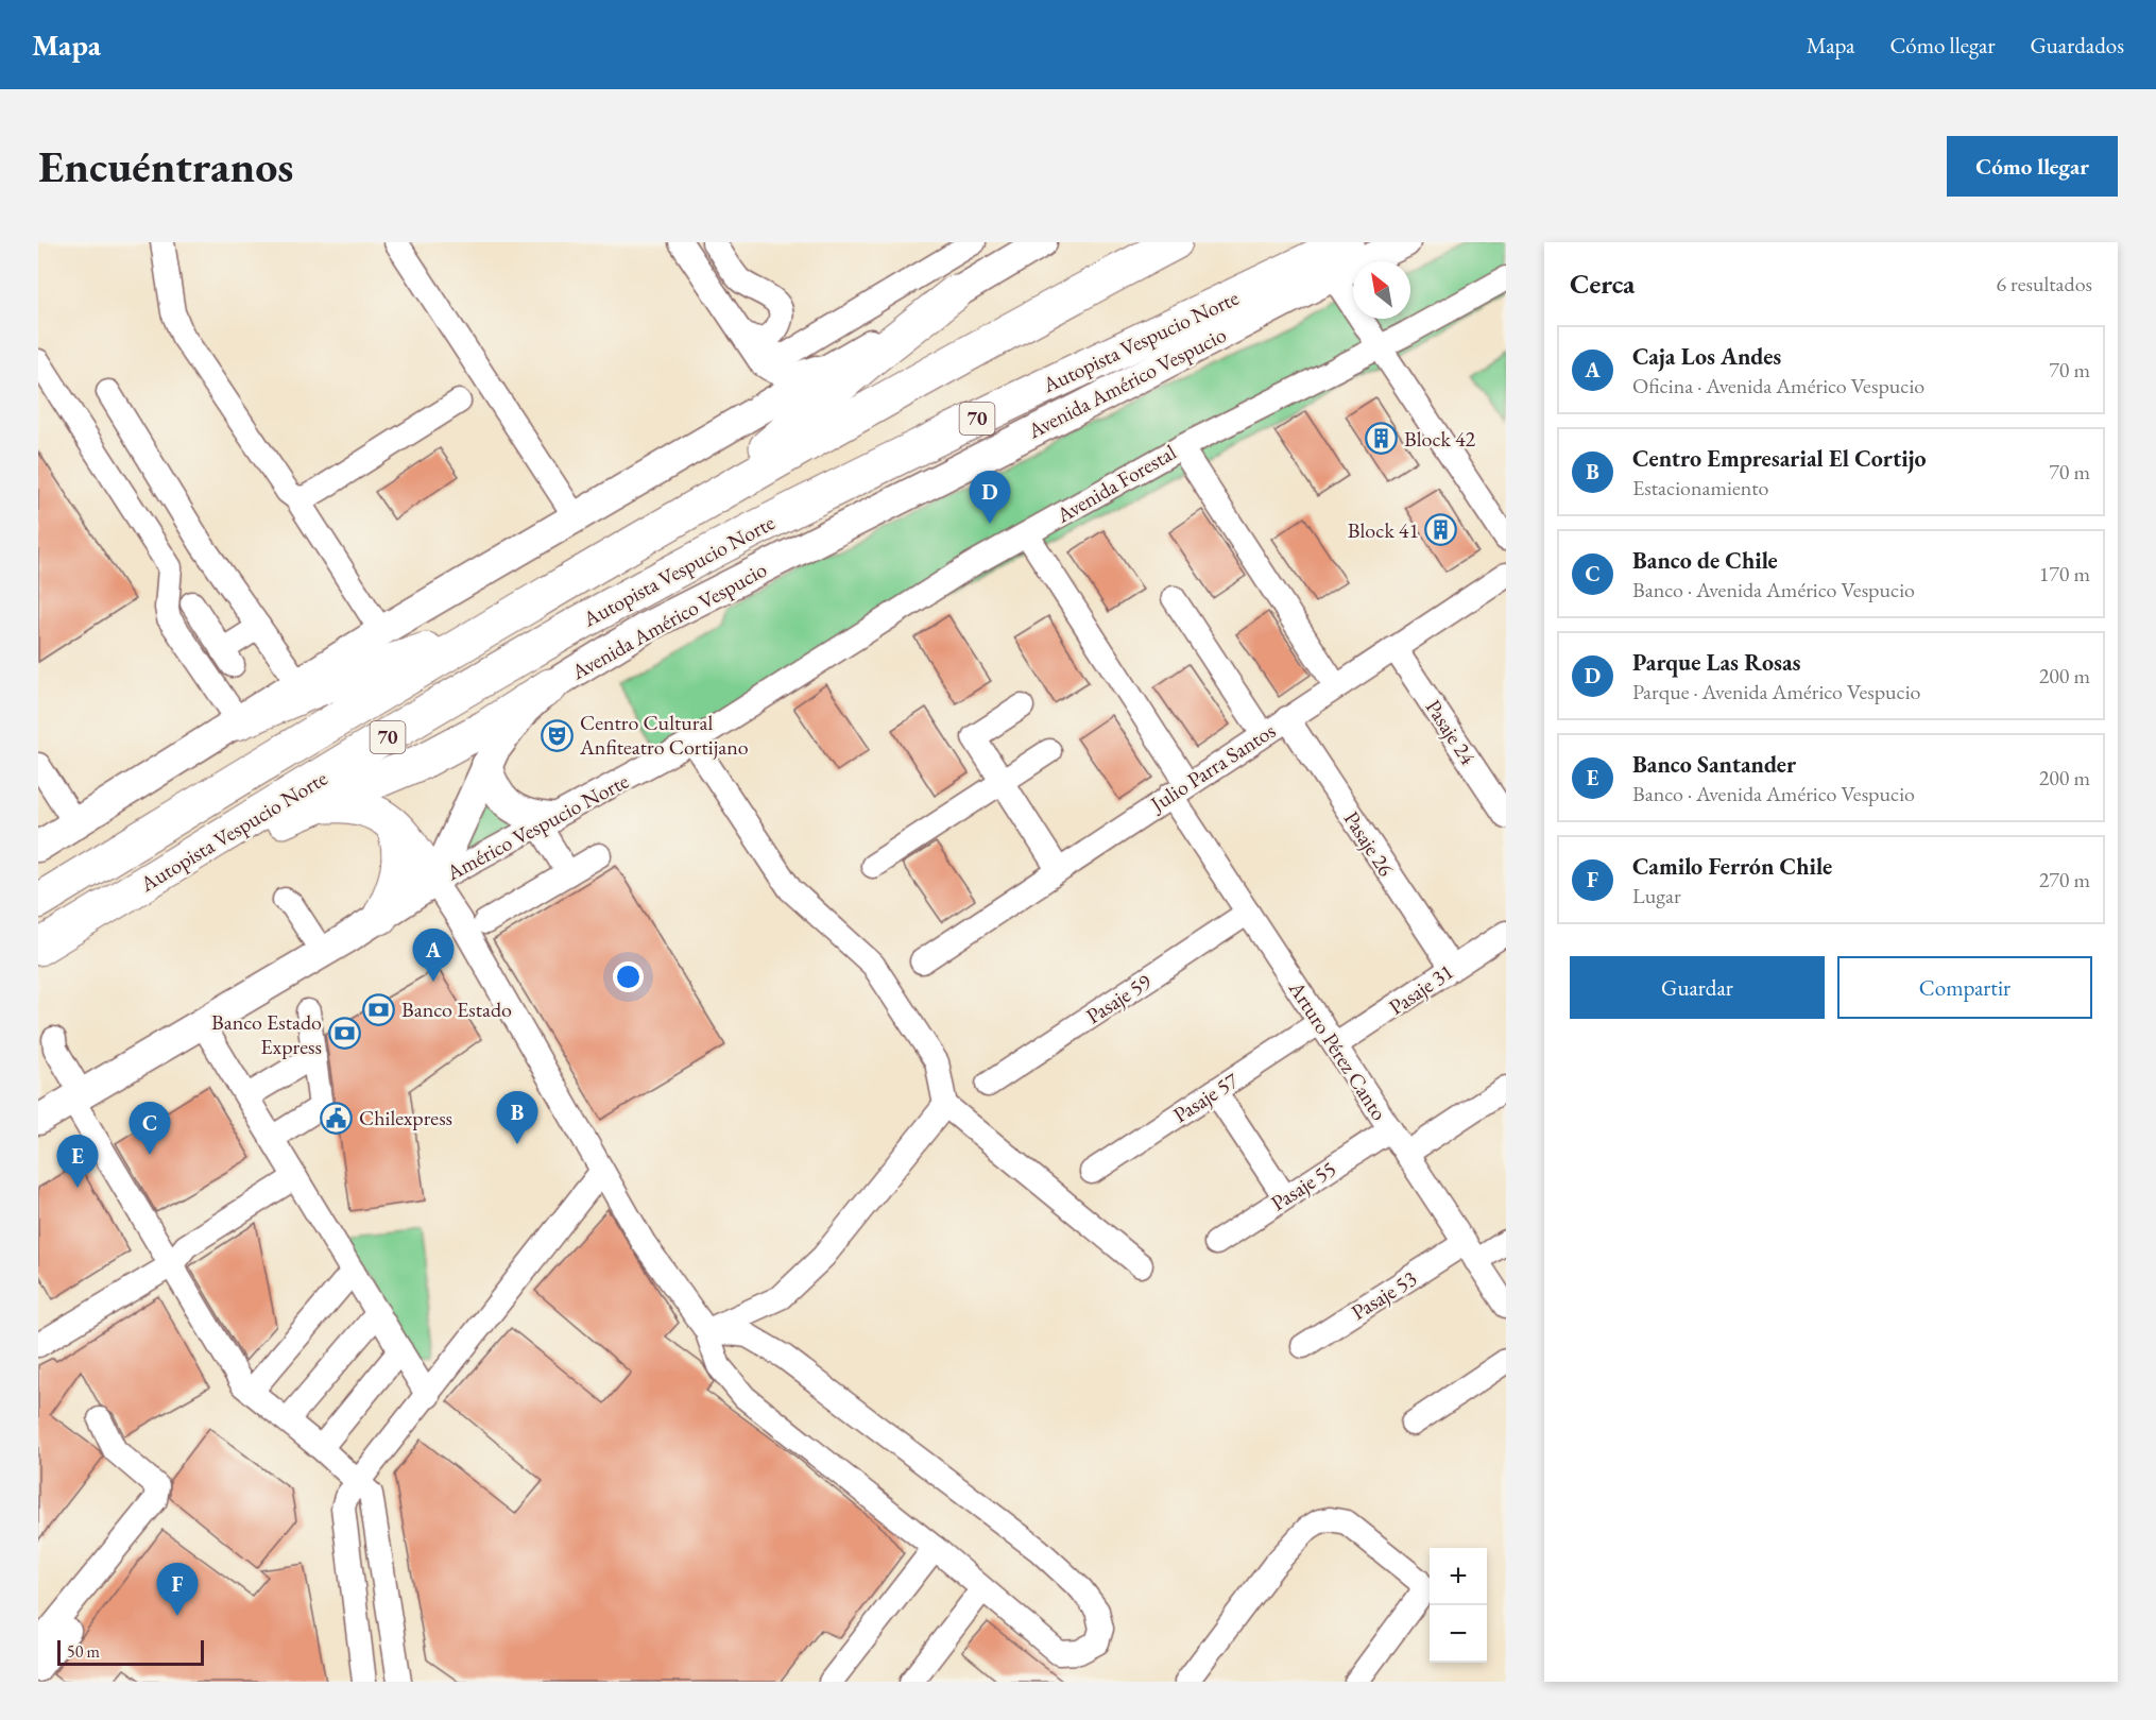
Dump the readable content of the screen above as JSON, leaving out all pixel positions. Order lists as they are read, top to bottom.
{
  "streets": {
    "highway": ["Autopista Vespucio Norte", "70"],
    "main road": ["Avenida Américo Vespucio"],
    "street": [
      "Avenida Forestal",
      "Pasaje 24",
      "Julio Parra Santos",
      "Américo Vespucio Norte",
      "Pasaje 26",
      "Pasaje 31",
      "Pasaje 59",
      "Arturo Pérez Canto",
      "Pasaje 57",
      "Pasaje 55",
      "Pasaje 53"
    ]
  },
  "crossings": [
    ["Avenida Américo Vespucio", "Américo Vespucio Norte"],
    ["Avenida Forestal", "Américo Vespucio Norte"],
    ["Avenida Forestal", "Arturo Pérez Canto"],
    ["Pasaje 24", "Julio Parra Santos"],
    ["Julio Parra Santos", "Pasaje 26"],
    ["Julio Parra Santos", "Arturo Pérez Canto"],
    ["Pasaje 26", "Pasaje 31"],
    ["Pasaje 31", "Arturo Pérez Canto"],
    ["Pasaje 59", "Arturo Pérez Canto"],
    ["Arturo Pérez Canto", "Pasaje 57"],
    ["Arturo Pérez Canto", "Pasaje 55"],
    ["Arturo Pérez Canto", "Pasaje 53"]
  ],
  "places": {
    "building": ["Block 42", "Block 41"],
    "theatre": ["Centro Cultural Anfiteatro Cortijano"],
    "bank": ["Banco Estado", "Banco Estado Express"],
    "public building": ["Chilexpress"]
  },
  "scale_bar": "50 m",
  "north": "top left",
  "page": {
    "header": "Mapa",
    "nav": ["Mapa", "Cómo llegar", "Guardados"],
    "buttons": [
      "Cómo llegar",
      ["Guardar", "Compartir"]
    ],
    "title": "Encuéntranos",
    "heading": ["Cerca", "6 resultados"],
    "list": [
      {
        "mark": "A",
        "name": "Caja Los Andes",
        "note": "Oficina · Avenida Américo Vespucio",
        "value": "70 m"
      },
      {
        "mark": "B",
        "name": "Centro Empresarial El Cortijo",
        "note": "Estacionamiento",
        "value": "70 m"
      },
      {
        "mark": "C",
        "name": "Banco de Chile",
        "note": "Banco · Avenida Américo Vespucio",
        "value": "170 m"
      },
      {
        "mark": "D",
        "name": "Parque Las Rosas",
        "note": "Parque · Avenida Américo Vespucio",
        "value": "200 m"
      },
      {
        "mark": "E",
        "name": "Banco Santander",
        "note": "Banco · Avenida Américo Vespucio",
        "value": "200 m"
      },
      {
        "mark": "F",
        "name": "Camilo Ferrón Chile",
        "note": "Lugar",
        "value": "270 m"
      }
    ],
    "pins": [
      "D",
      "A",
      "B",
      "C",
      "E",
      "F"
    ],
    "map_buttons": ["+", "−"],
    "scale": "50 m"
  }
}
